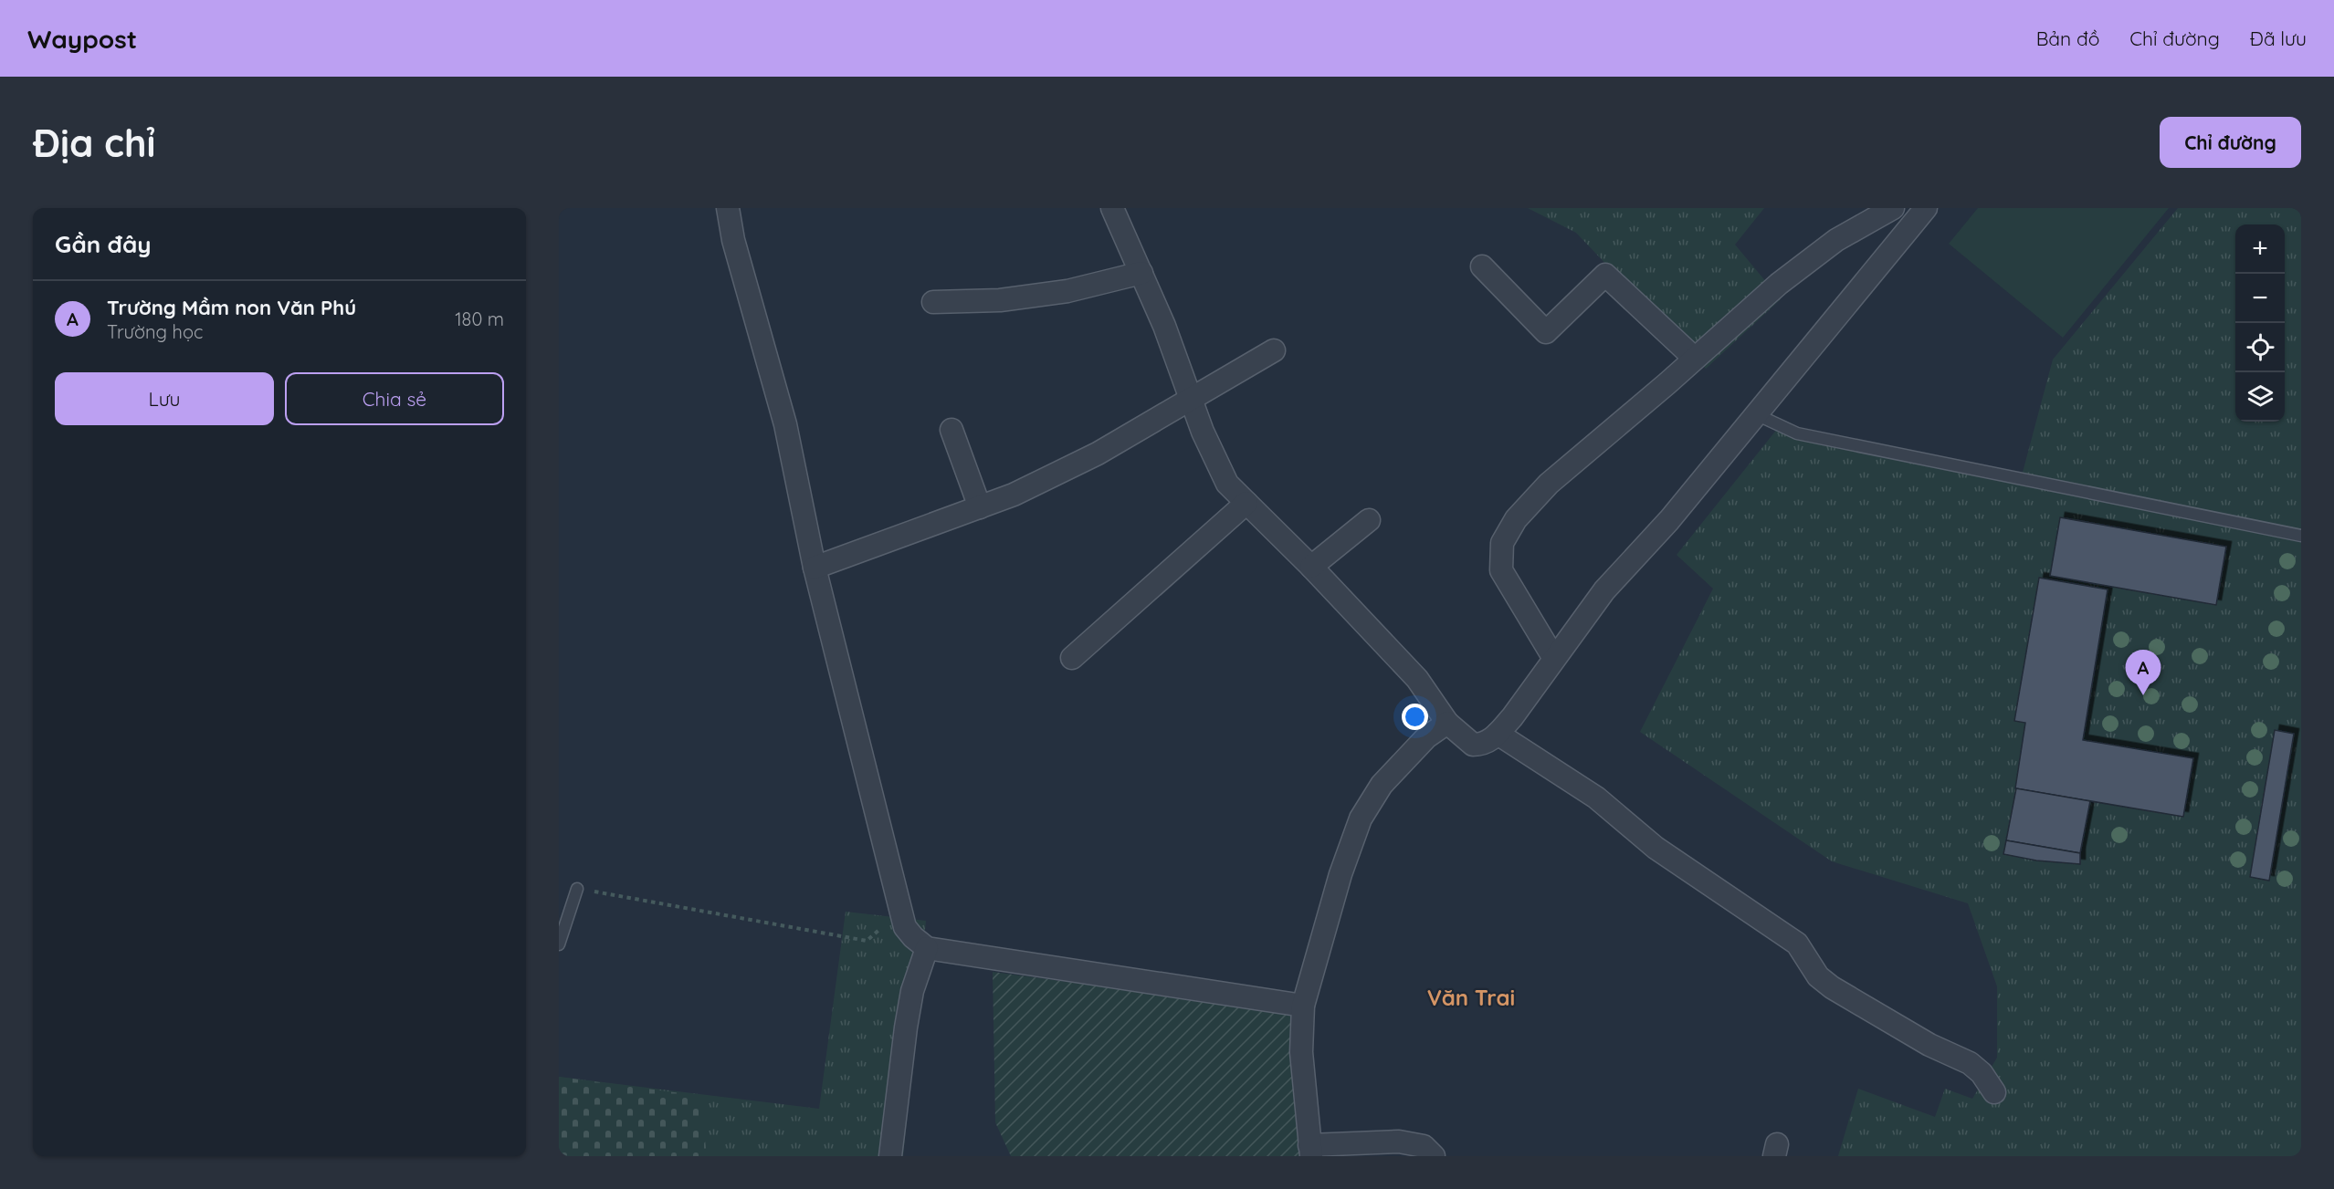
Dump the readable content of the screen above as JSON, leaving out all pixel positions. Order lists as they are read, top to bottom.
{
  "districts": ["Văn Trai"],
  "page": {
    "header": "Waypost",
    "nav": ["Bản đồ", "Chỉ đường", "Đã lưu"],
    "buttons": [
      "Chỉ đường",
      ["Lưu", "Chia sẻ"]
    ],
    "title": "Địa chỉ",
    "heading": "Gần đây",
    "map_buttons": ["+", "−"],
    "list": [
      {
        "mark": "A",
        "name": "Trường Mầm non Văn Phú",
        "note": "Trường học",
        "value": "180 m"
      }
    ],
    "pins": "A"
  }
}
